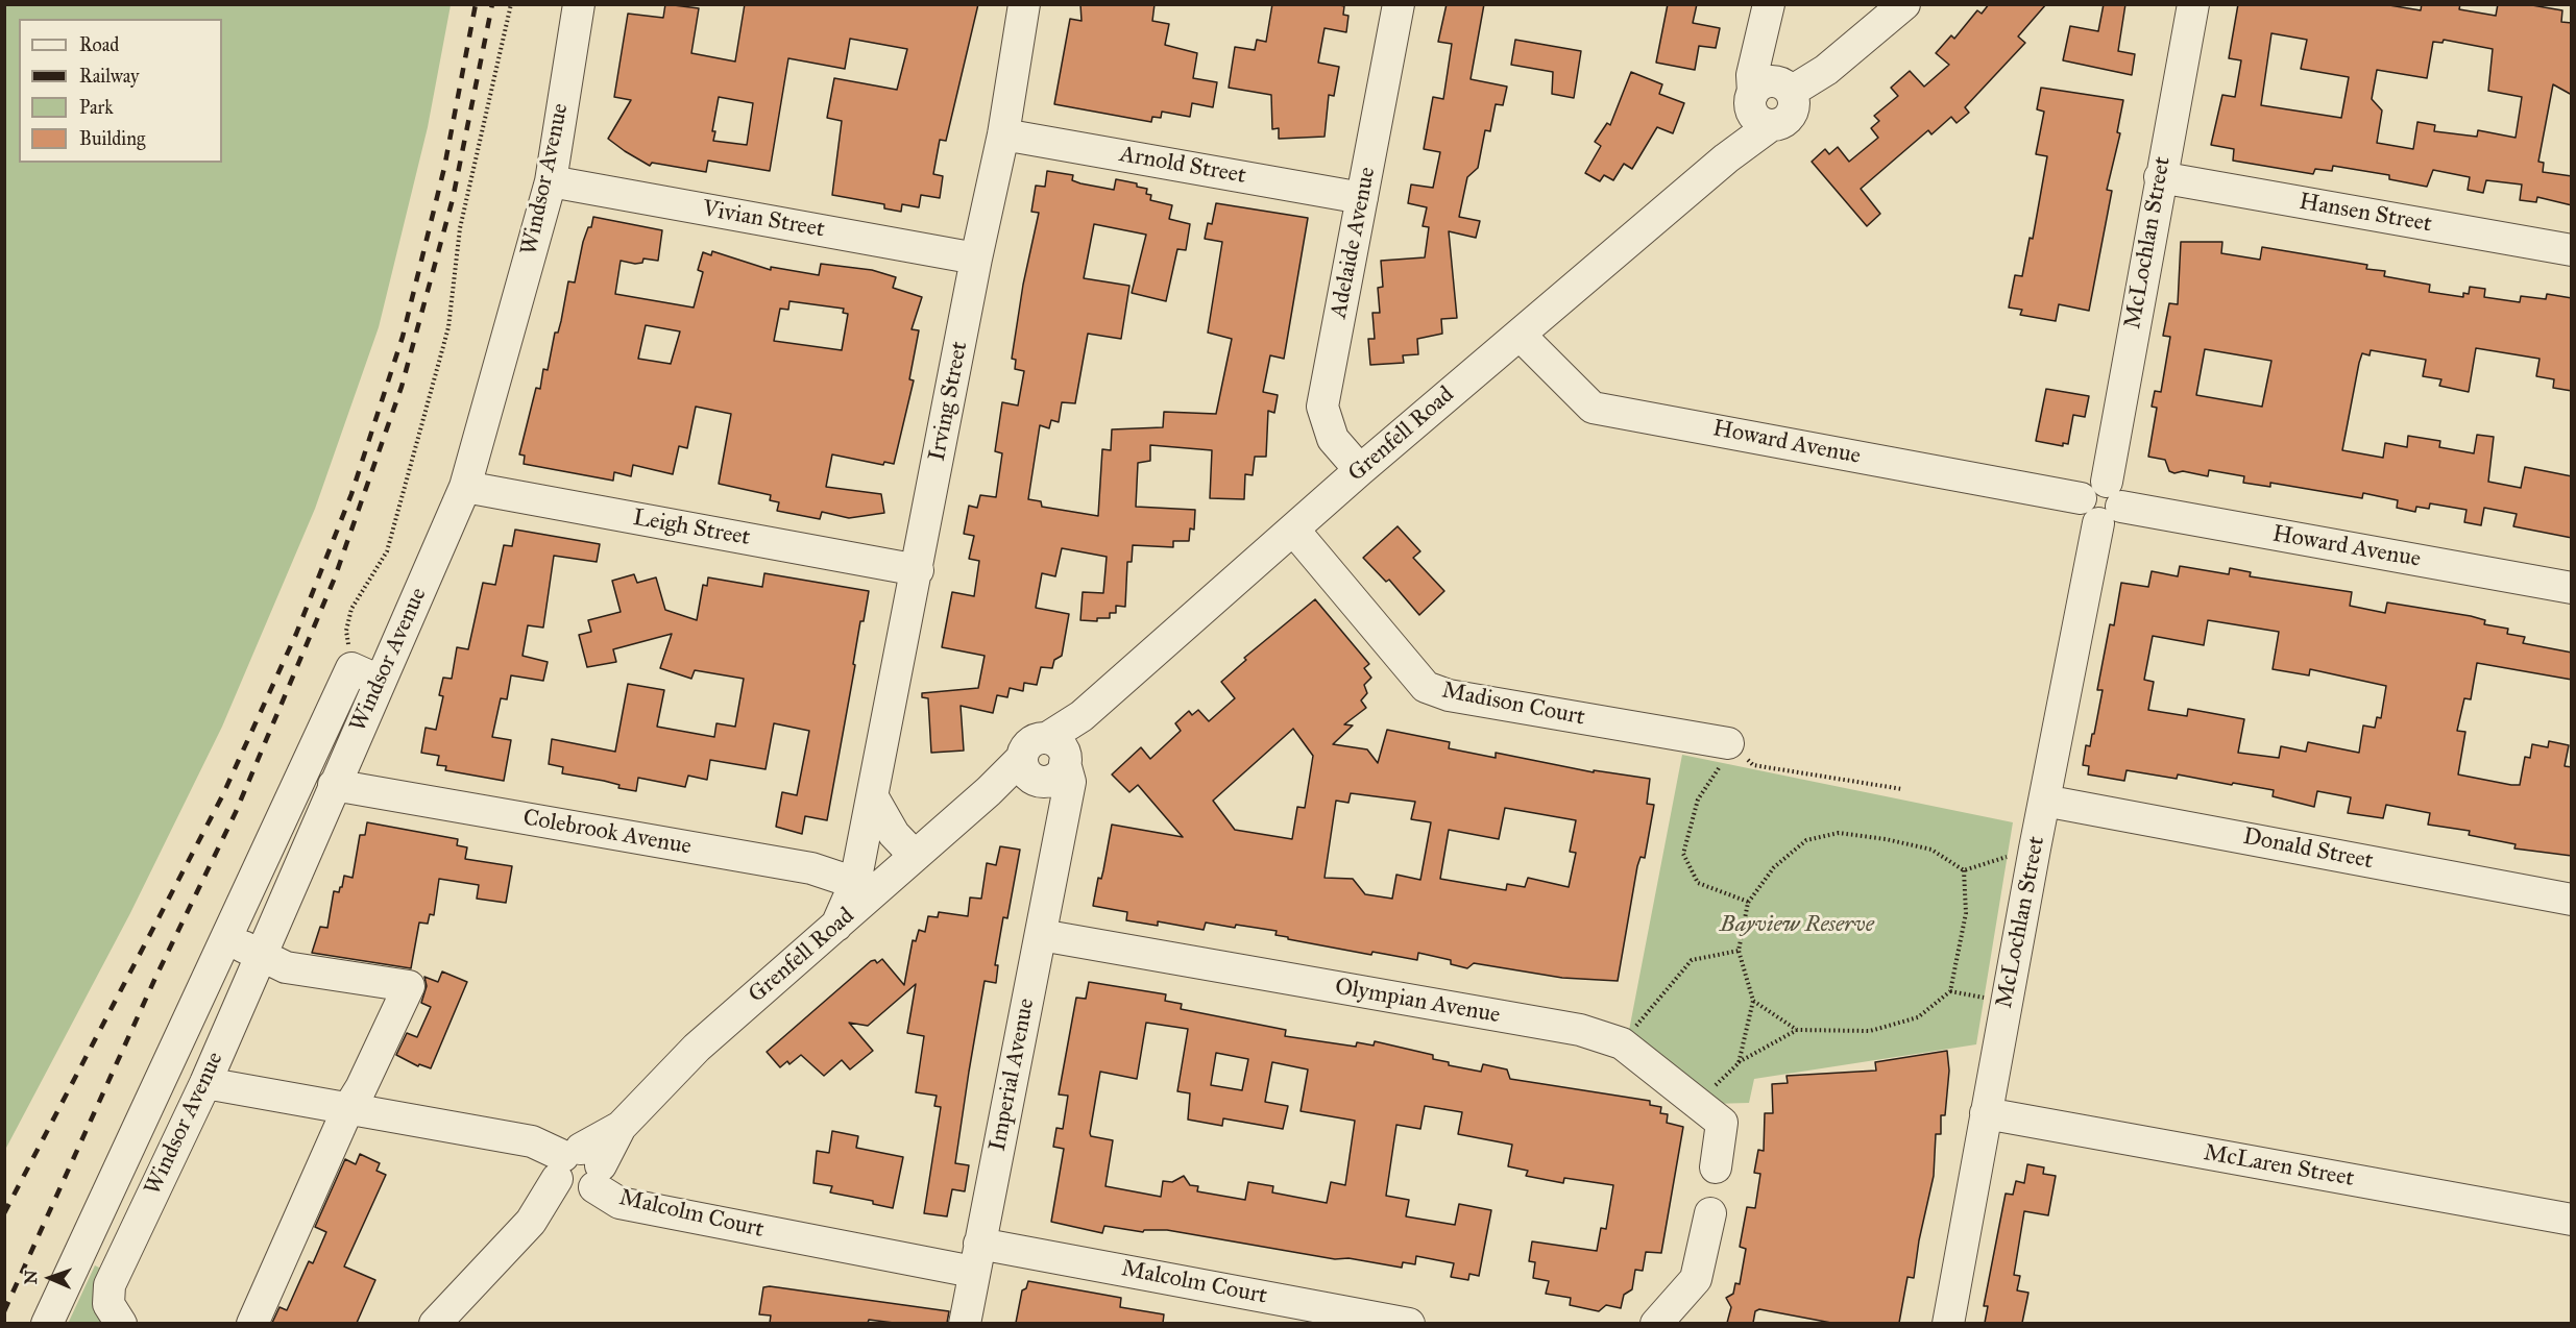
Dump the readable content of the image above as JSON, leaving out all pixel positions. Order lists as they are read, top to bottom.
{
  "streets": {
    "street": [
      "Arnold Street",
      "Windsor Avenue",
      "Hansen Street",
      "Vivian Street",
      "Adelaide Avenue",
      "McLochlan Street",
      "Irving Street",
      "Grenfell Road",
      "Howard Avenue",
      "Leigh Street",
      "Madison Court",
      "Colebrook Avenue",
      "Donald Street",
      "Olympian Avenue",
      "Imperial Avenue",
      "McLaren Street",
      "Malcolm Court"
    ]
  },
  "crossings": [
    ["Arnold Street", "Adelaide Avenue"],
    ["Arnold Street", "Irving Street"],
    ["Windsor Avenue", "Vivian Street"],
    ["Windsor Avenue", "Leigh Street"],
    ["Windsor Avenue", "Colebrook Avenue"],
    ["Windsor Avenue", "Malcolm Court"],
    ["Hansen Street", "McLochlan Street"],
    ["Vivian Street", "Irving Street"],
    ["Adelaide Avenue", "Grenfell Road"],
    ["McLochlan Street", "Howard Avenue"],
    ["McLochlan Street", "Donald Street"],
    ["McLochlan Street", "McLaren Street"],
    ["Irving Street", "Grenfell Road"],
    ["Irving Street", "Leigh Street"],
    ["Irving Street", "Colebrook Avenue"],
    ["Grenfell Road", "Howard Avenue"],
    ["Grenfell Road", "Madison Court"],
    ["Grenfell Road", "Colebrook Avenue"],
    ["Grenfell Road", "Imperial Avenue"],
    ["Grenfell Road", "Malcolm Court"],
    ["Olympian Avenue", "Imperial Avenue"],
    ["Imperial Avenue", "Malcolm Court"]
  ],
  "parks": ["Bayview Reserve"],
  "legend": [
    "Road",
    "Railway",
    "Park",
    "Building"
  ],
  "north": "left"
}
